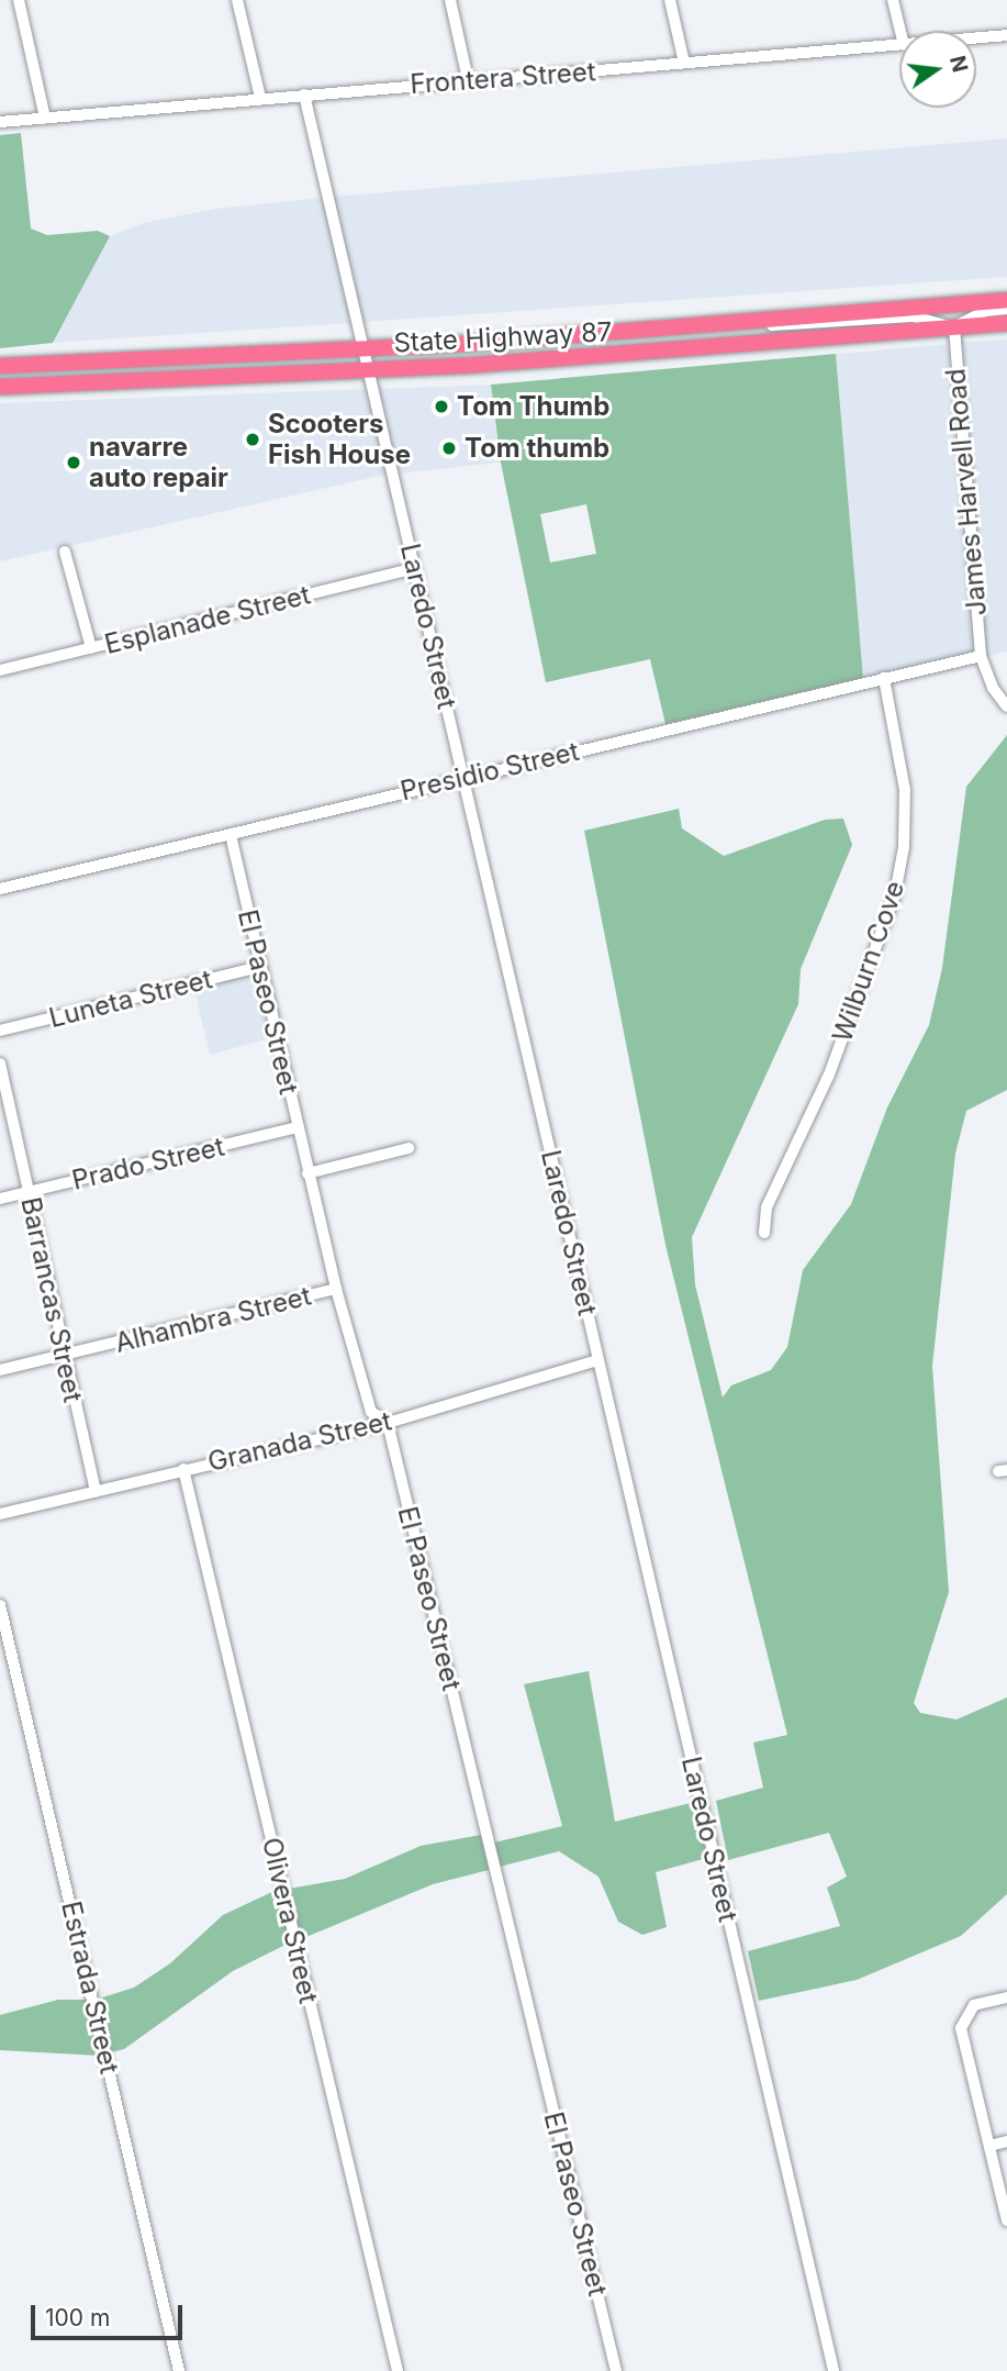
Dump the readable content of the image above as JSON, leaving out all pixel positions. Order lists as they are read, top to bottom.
{
  "streets": {
    "highway": ["State Highway 87"],
    "street": [
      "Frontera Street",
      "James Harvell Road",
      "Esplanade Street",
      "Laredo Street",
      "Presidio Street",
      "Wilburn Cove",
      "Luneta Street",
      "El Paseo Street",
      "Prado Street",
      "Barrancas Street",
      "Alhambra Street",
      "Granada Street",
      "Olivera Street",
      "Estrada Street"
    ]
  },
  "crossings": [
    ["Frontera Street", "Laredo Street"],
    ["State Highway 87", "James Harvell Road"],
    ["State Highway 87", "Laredo Street"],
    ["James Harvell Road", "Presidio Street"],
    ["Esplanade Street", "Laredo Street"],
    ["Laredo Street", "Presidio Street"],
    ["Laredo Street", "Granada Street"],
    ["Presidio Street", "Wilburn Cove"],
    ["Presidio Street", "El Paseo Street"],
    ["Luneta Street", "El Paseo Street"],
    ["El Paseo Street", "Prado Street"],
    ["El Paseo Street", "Alhambra Street"],
    ["El Paseo Street", "Granada Street"],
    ["Prado Street", "Barrancas Street"],
    ["Barrancas Street", "Alhambra Street"],
    ["Barrancas Street", "Granada Street"],
    ["Granada Street", "Olivera Street"]
  ],
  "places": [
    "Tom Thumb",
    "Scooters Fish House",
    "Tom thumb",
    "navarre auto repair"
  ],
  "scale_bar": "100 m",
  "north": "right"
}
